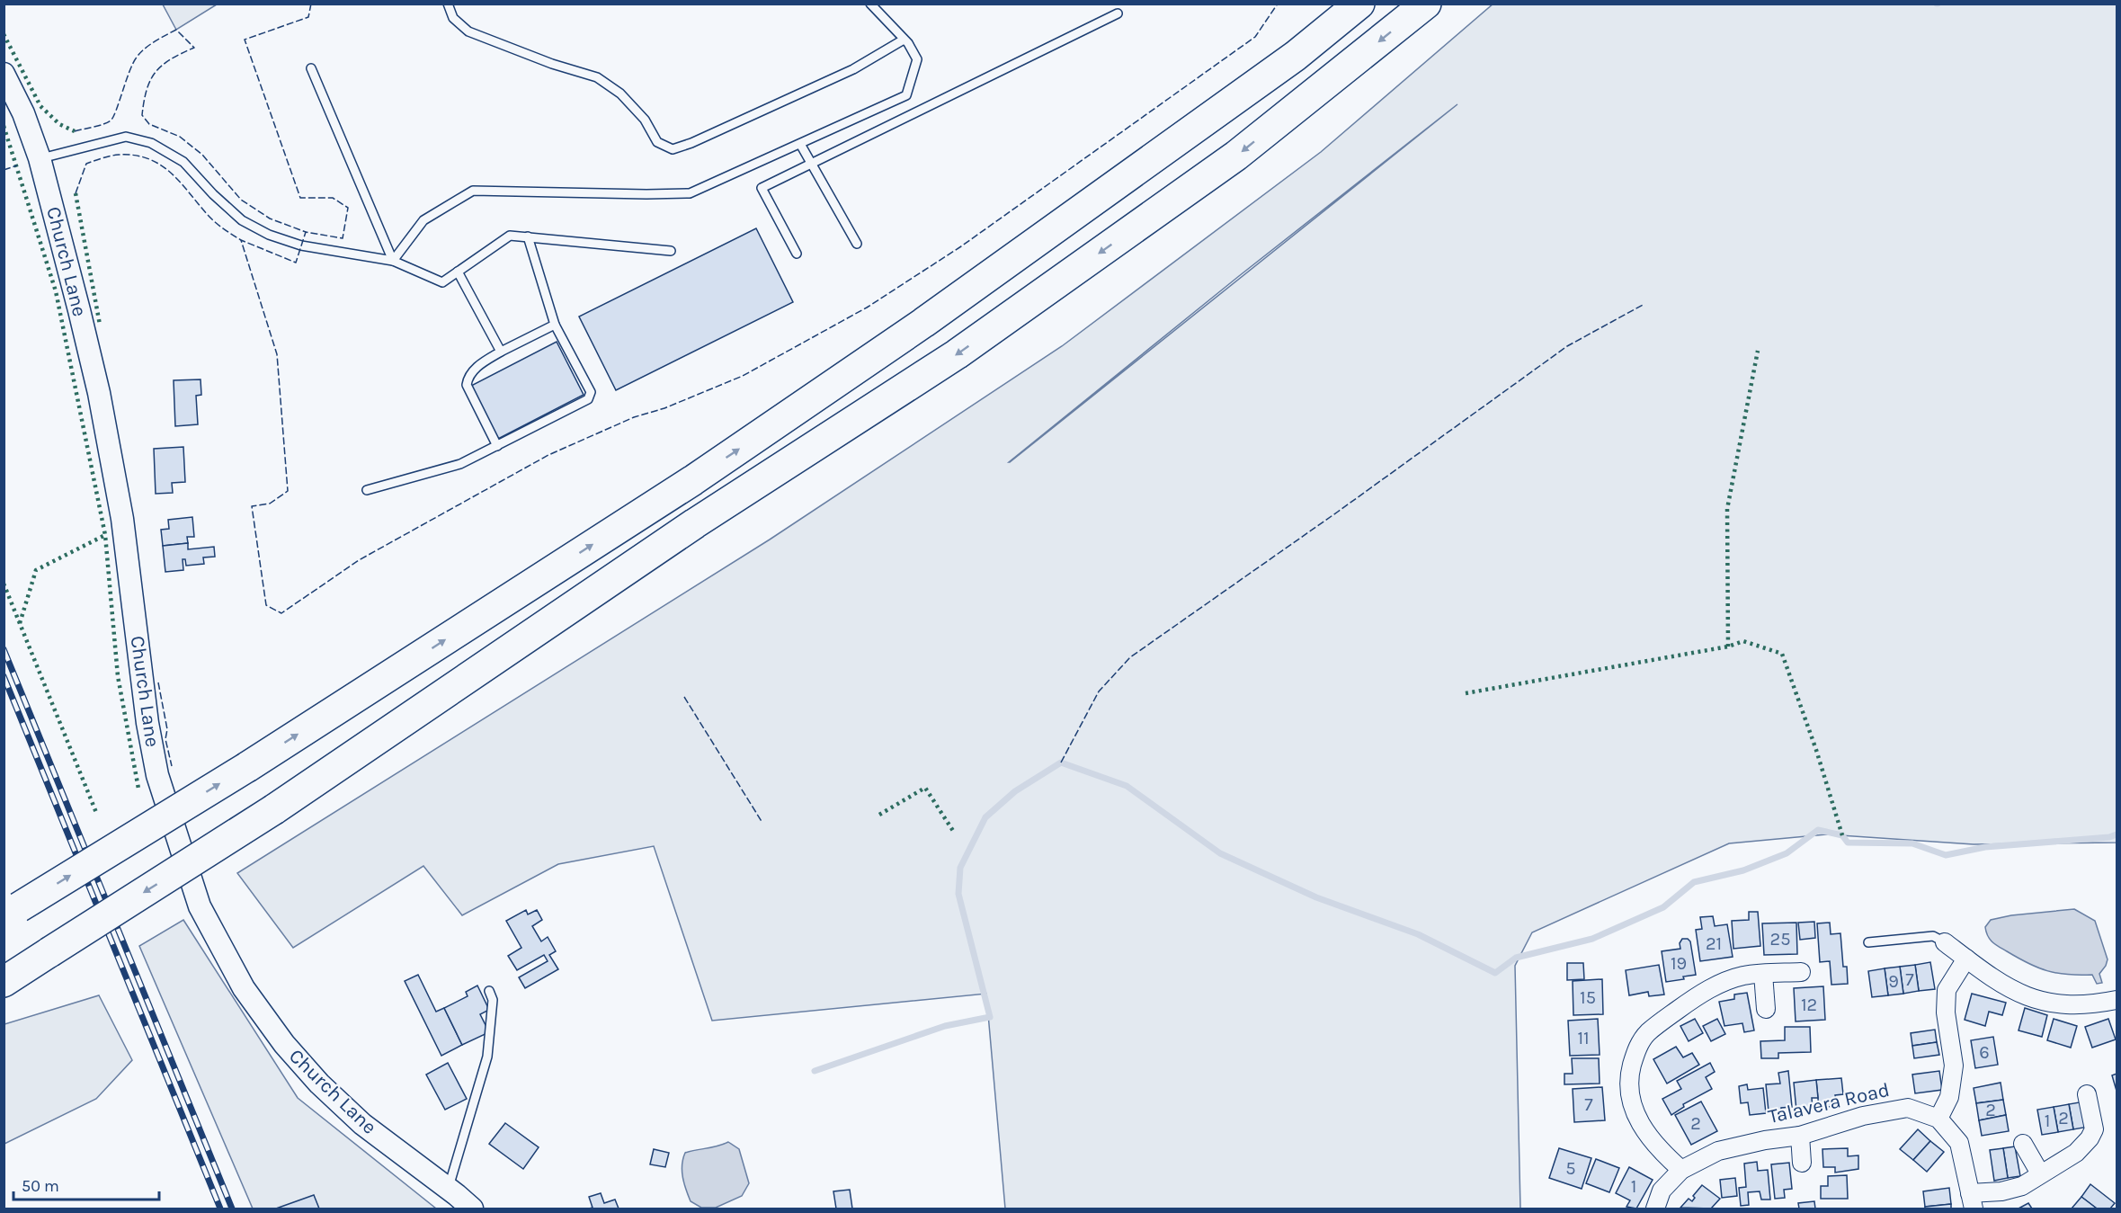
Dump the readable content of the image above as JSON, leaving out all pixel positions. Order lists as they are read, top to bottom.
{
  "streets": {
    "street": ["Church Lane", "Talavera Road"]
  },
  "house_numbers": [
    "25",
    "21",
    "19",
    "7",
    "9",
    "15",
    "12",
    "11",
    "6",
    "7",
    "2",
    "2",
    "1",
    "2",
    "5",
    "1"
  ],
  "scale_bar": "50 m"
}
